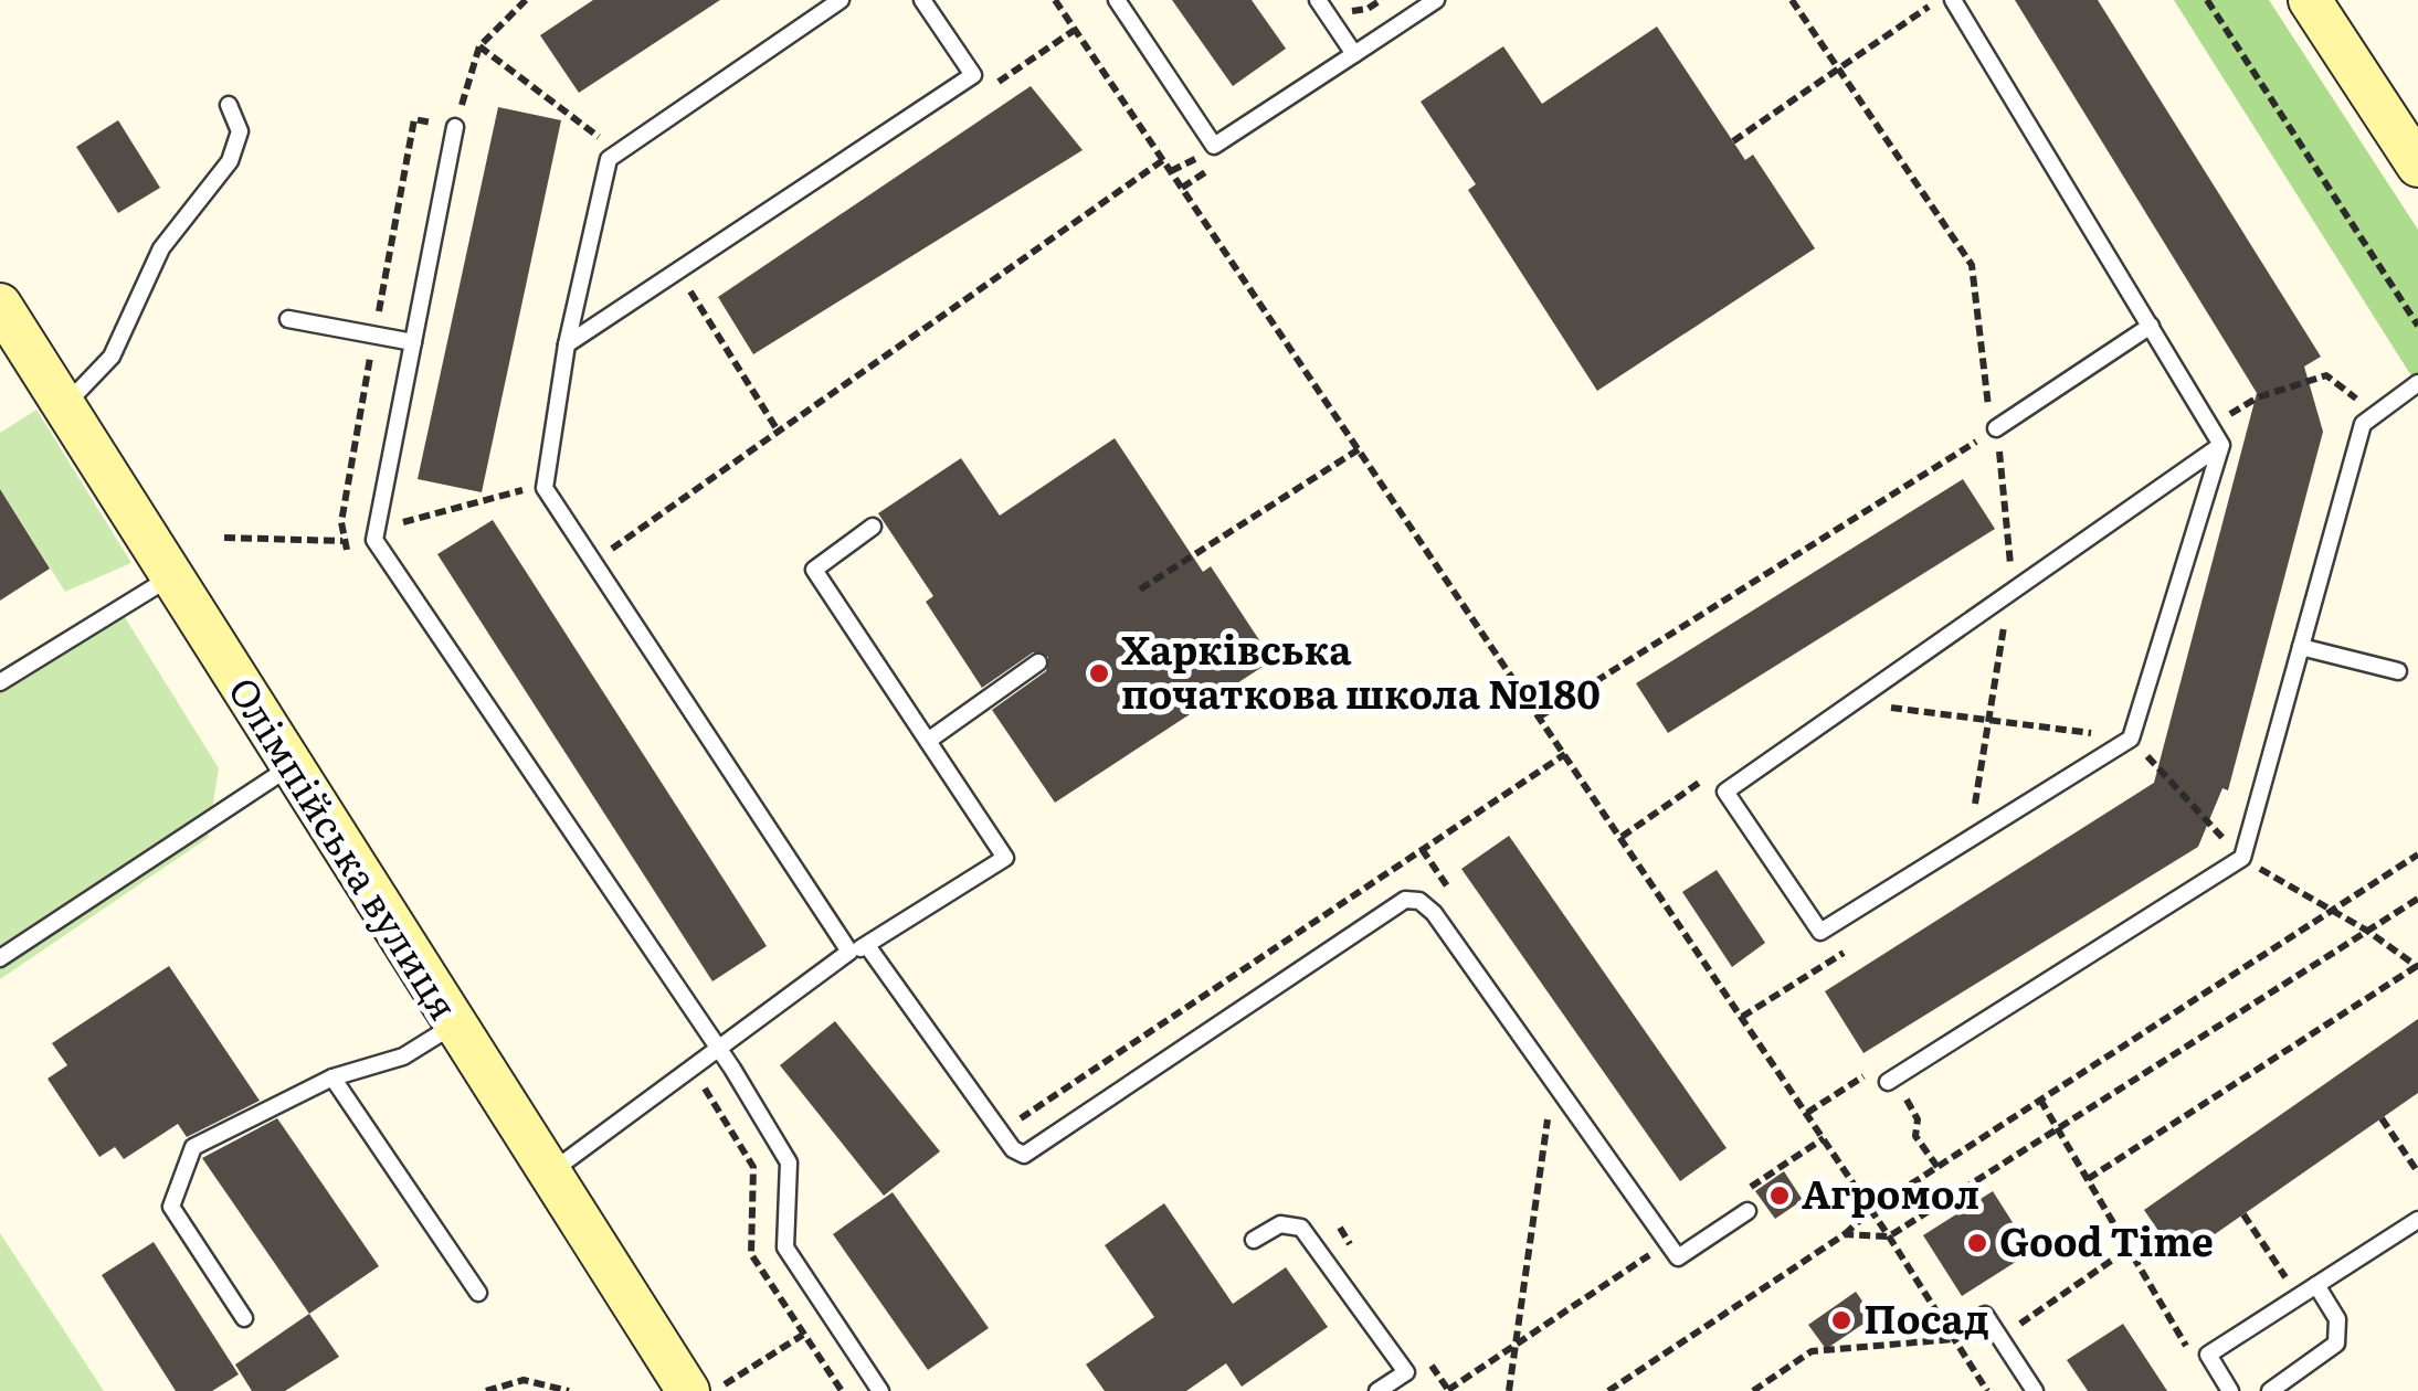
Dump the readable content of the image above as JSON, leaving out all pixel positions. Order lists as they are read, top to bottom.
{
  "streets": {
    "street": ["Олімпійська вулиця"]
  },
  "places": [
    "Харківська початкова школа №180",
    "Агромол",
    "Good Time",
    "Посад"
  ]
}
